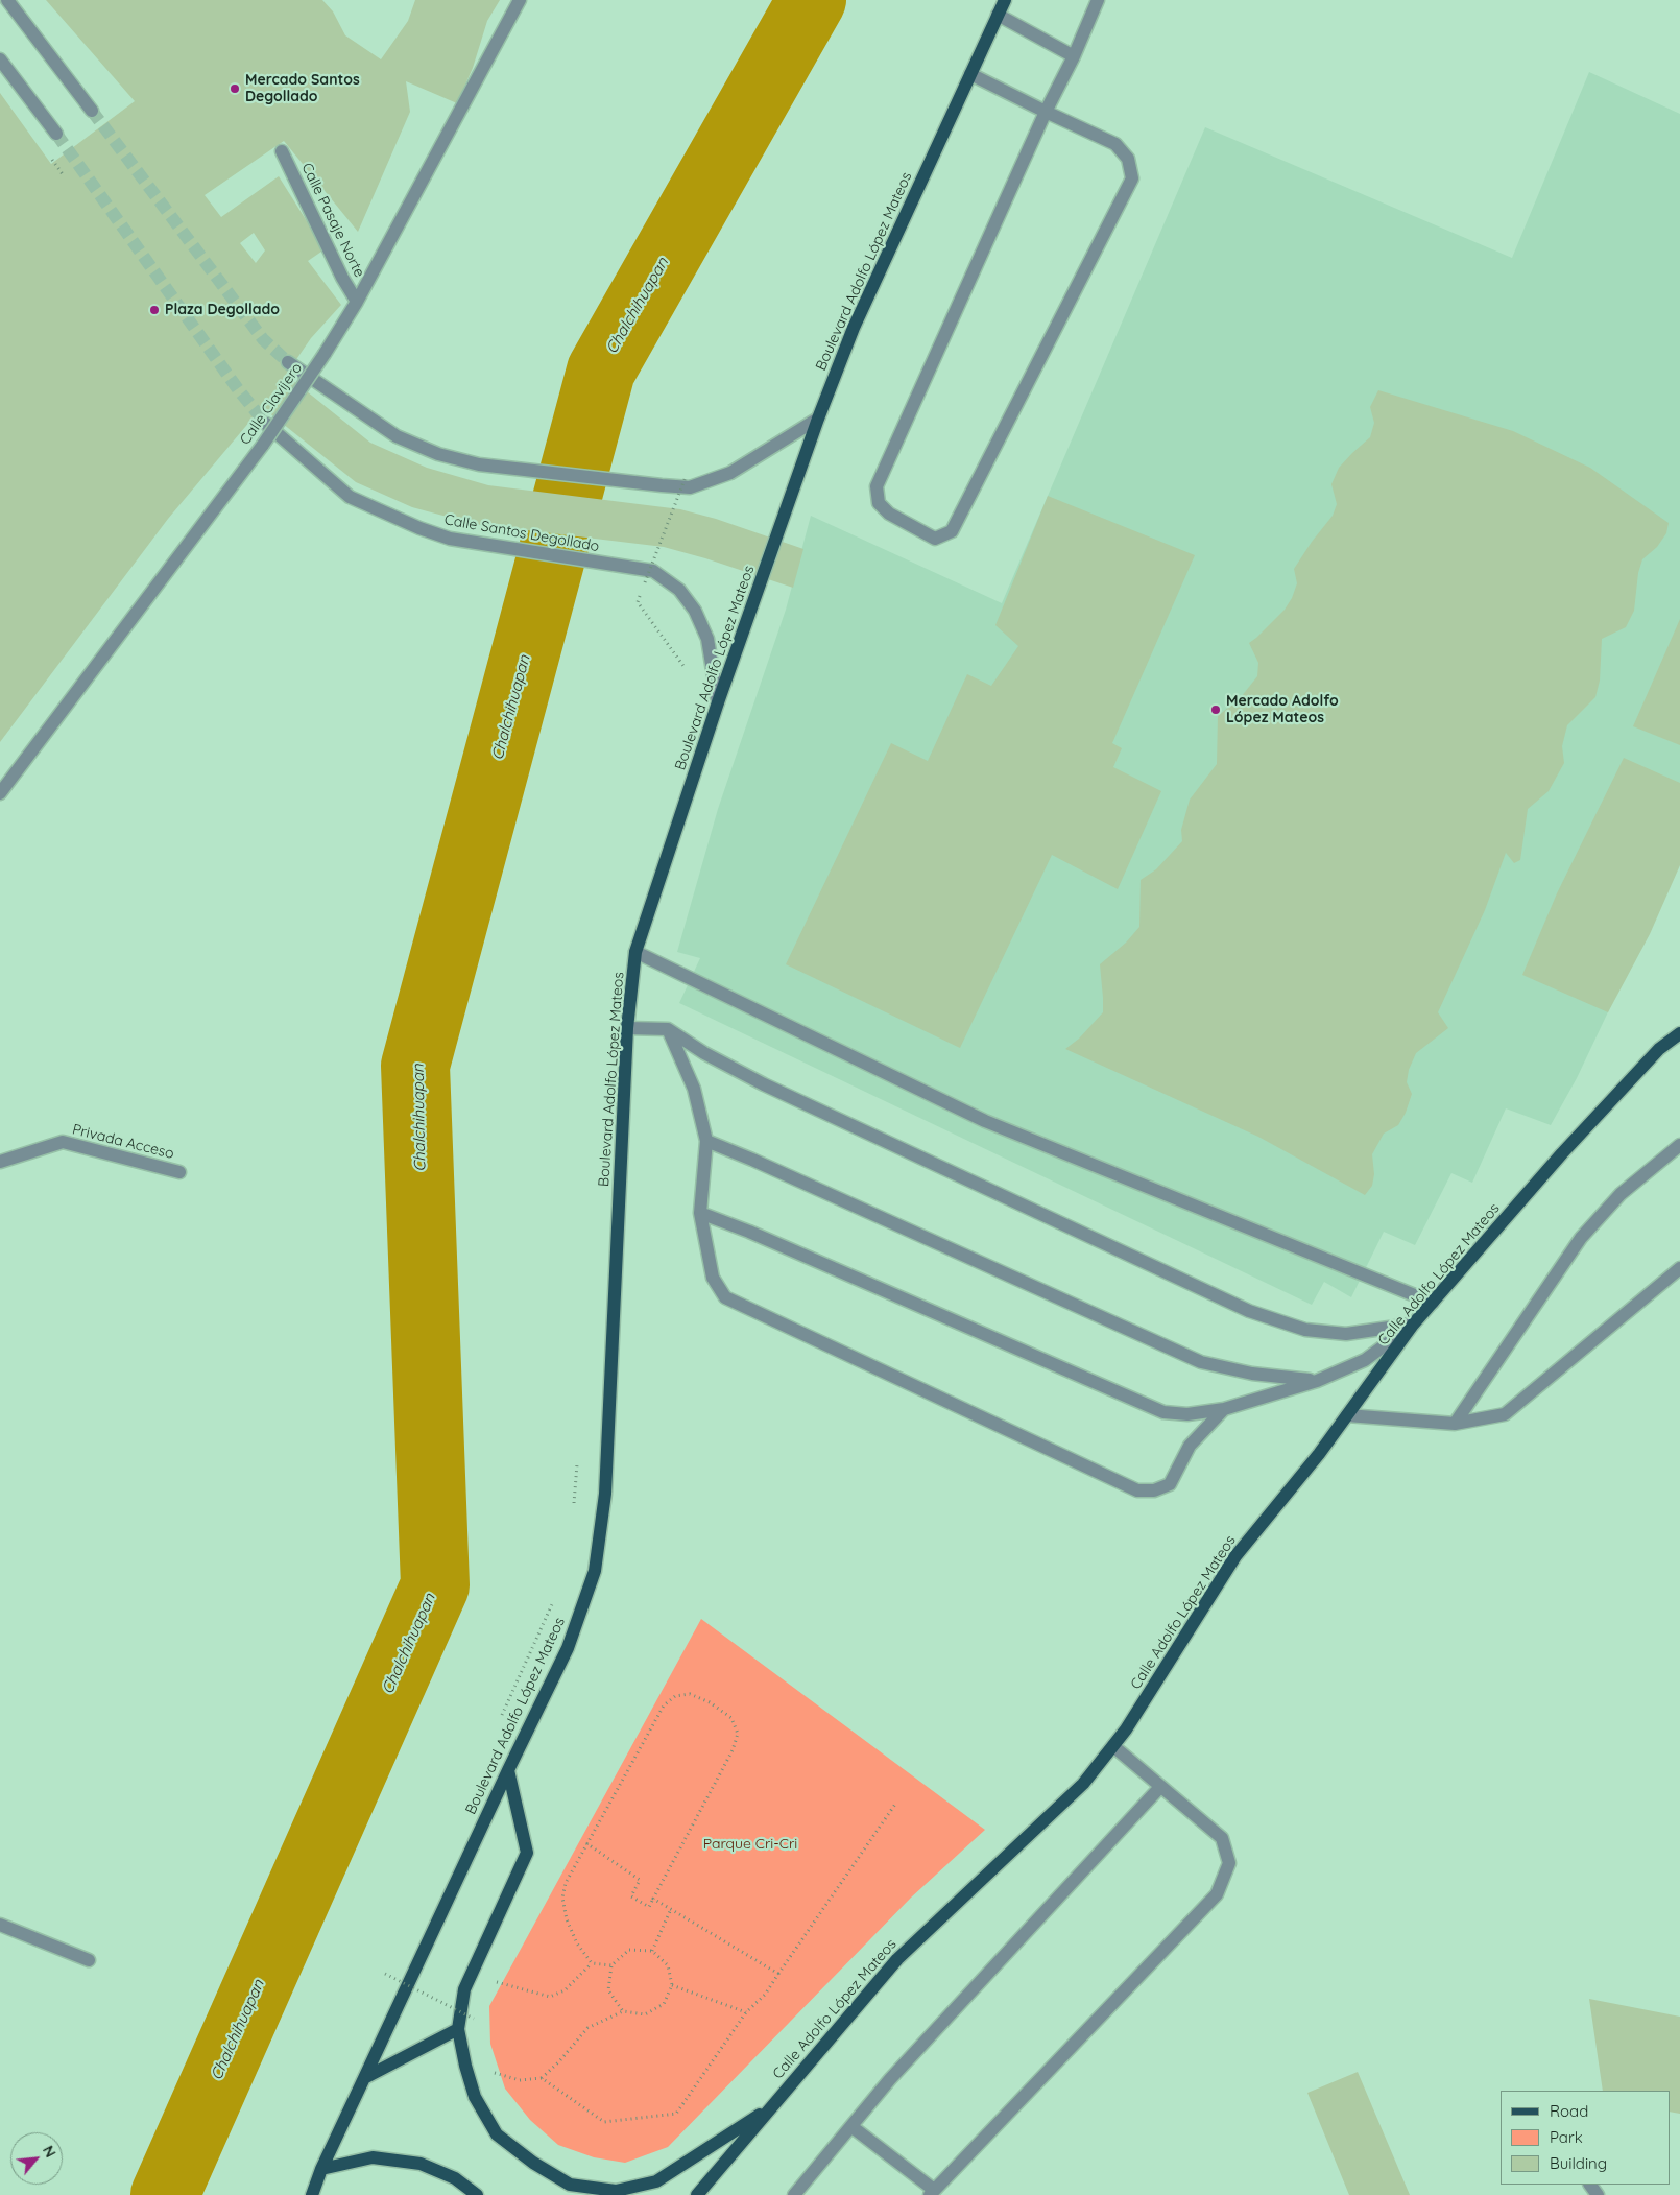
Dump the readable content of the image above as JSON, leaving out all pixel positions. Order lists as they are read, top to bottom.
{
  "streets": {
    "main road": ["Boulevard Adolfo López Mateos", "Calle Adolfo López Mateos"],
    "street": [
      "Calle Pasaje Norte",
      "Calle Clavijero",
      "Calle Santos Degollado",
      "Privada Acceso"
    ]
  },
  "crossings": [
    ["Calle Pasaje Norte", "Calle Clavijero"],
    ["Boulevard Adolfo López Mateos", "Calle Santos Degollado"]
  ],
  "water": ["Chalchihuapan"],
  "parks": ["Parque Cri-Cri"],
  "places": ["Mercado Santos Degollado", "Plaza Degollado", "Mercado Adolfo López Mateos"],
  "legend": ["Road", "Park", "Building"],
  "north": "top right"
}
